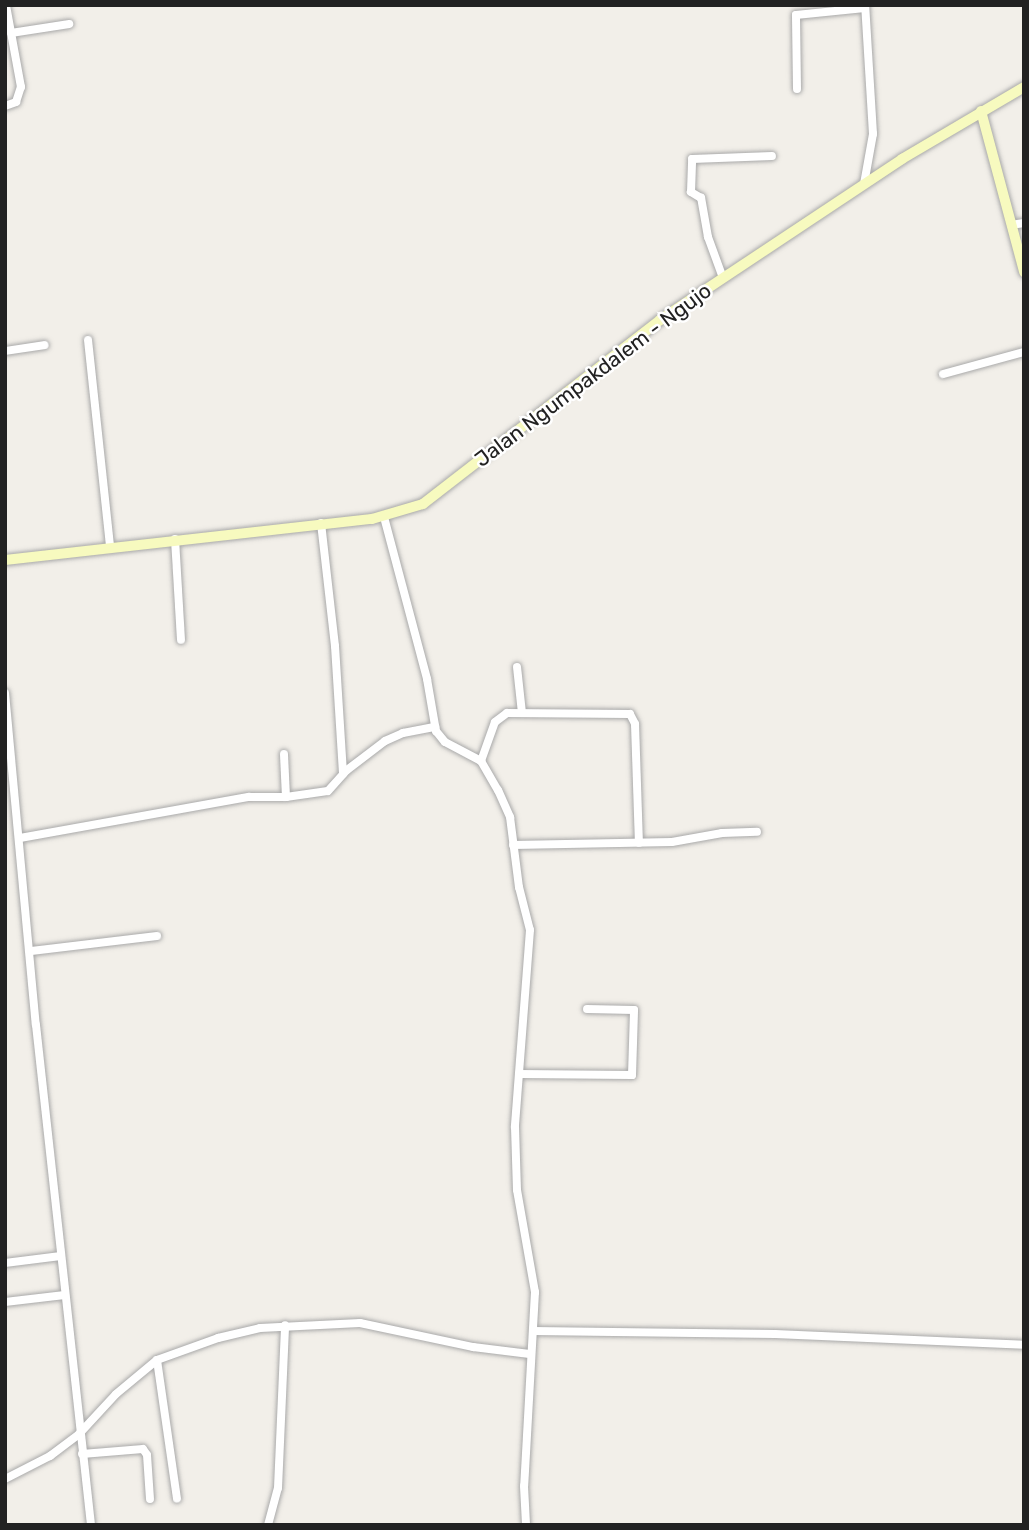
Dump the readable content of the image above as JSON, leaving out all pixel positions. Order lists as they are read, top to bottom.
{
  "streets": {
    "street": ["Jalan Ngumpakdalem - Ngujo"]
  }
}
